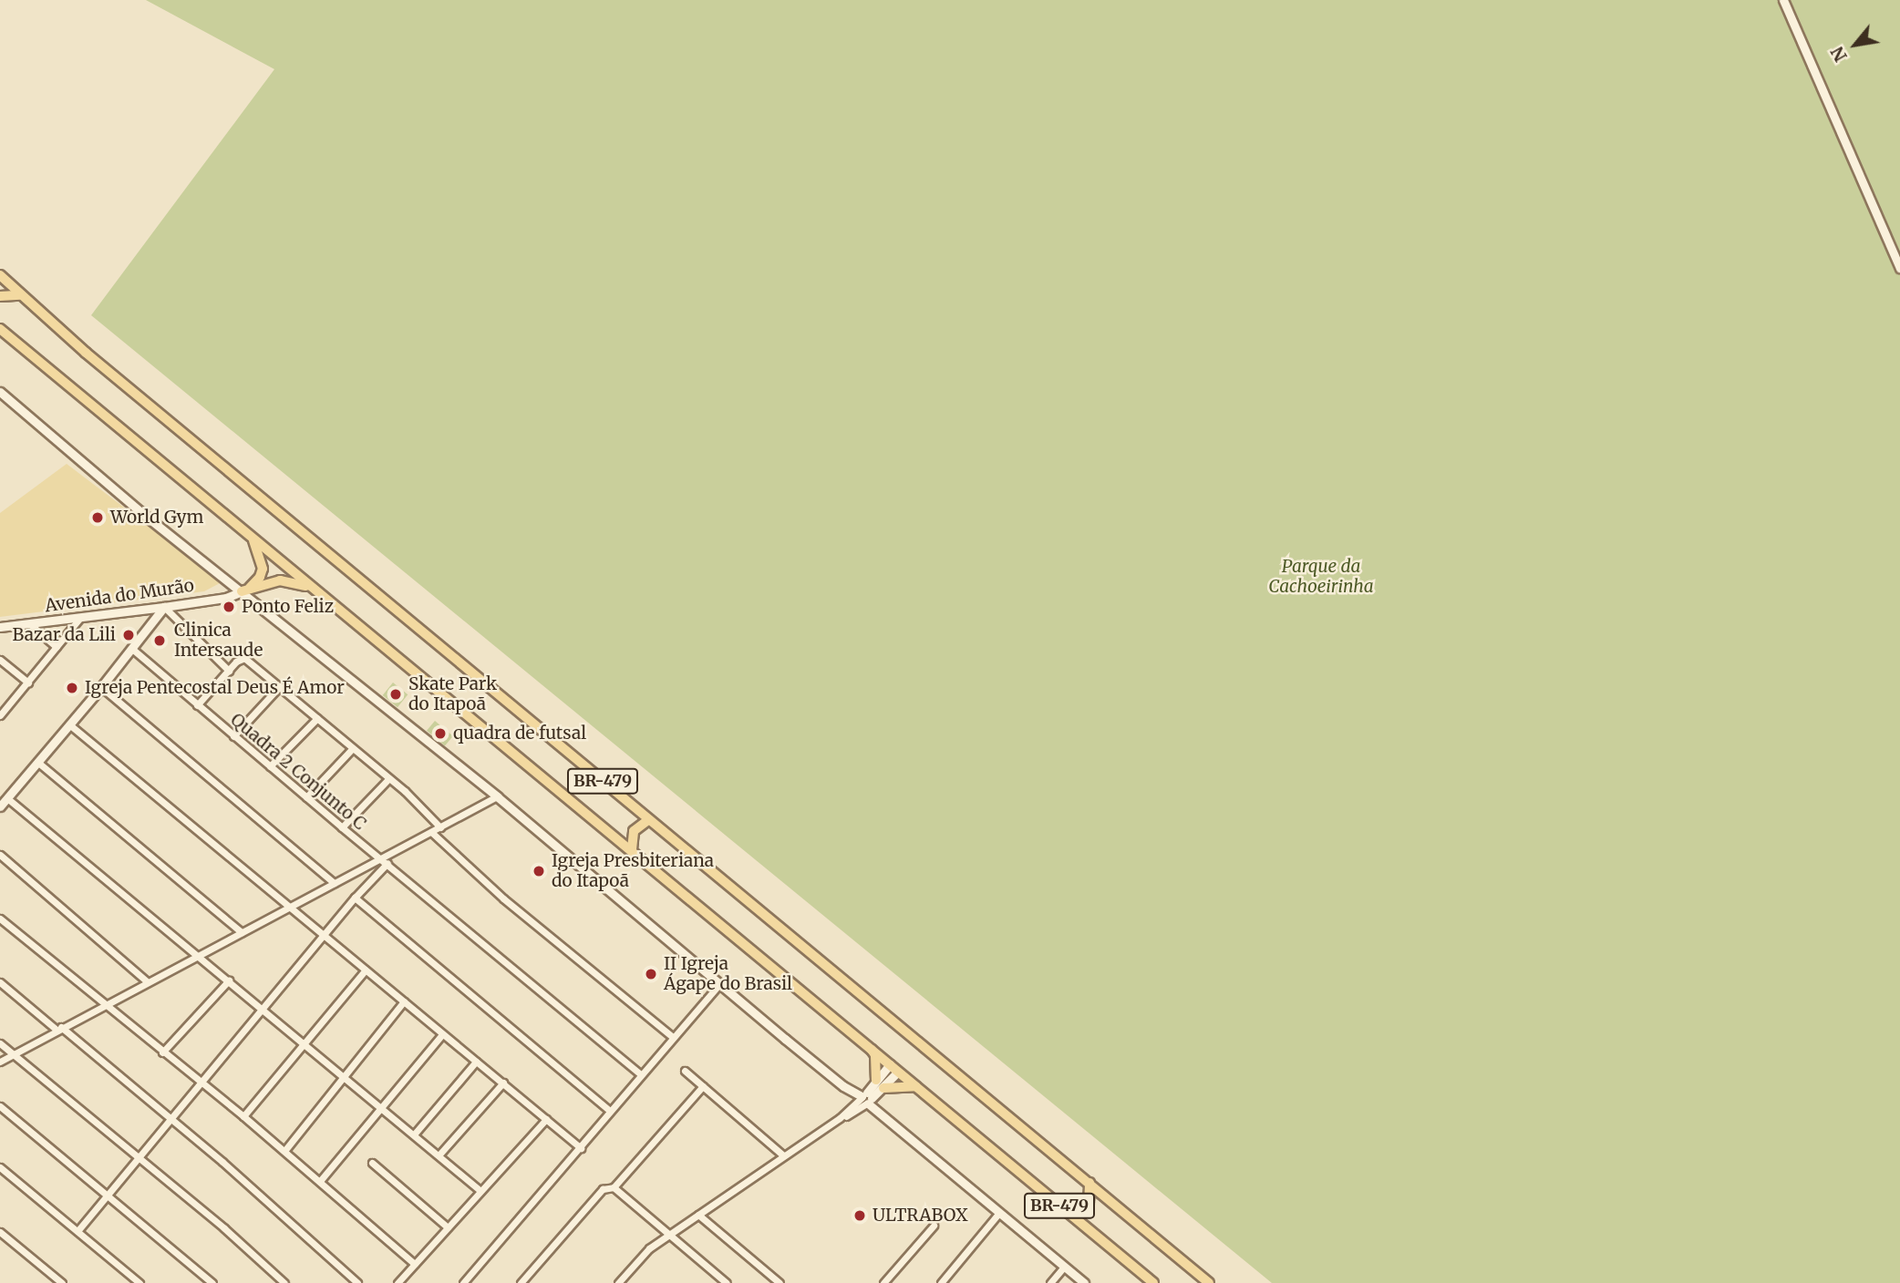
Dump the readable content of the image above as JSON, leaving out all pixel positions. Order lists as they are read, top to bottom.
{
  "streets": {
    "main road": ["BR-479"],
    "street": ["Avenida do Murão", "Quadra 2 Conjunto C"]
  },
  "parks": ["Parque da Cachoeirinha"],
  "places": [
    "World Gym",
    "Ponto Feliz",
    "Bazar da Lili",
    "Clinica Intersaude",
    "Igreja Pentecostal Deus É Amor",
    "Skate Park do Itapoã",
    "quadra de futsal",
    "Igreja Presbiteriana do Itapoã",
    "II Igreja Ágape do Brasil",
    "ULTRABOX"
  ],
  "north": "bottom left"
}
